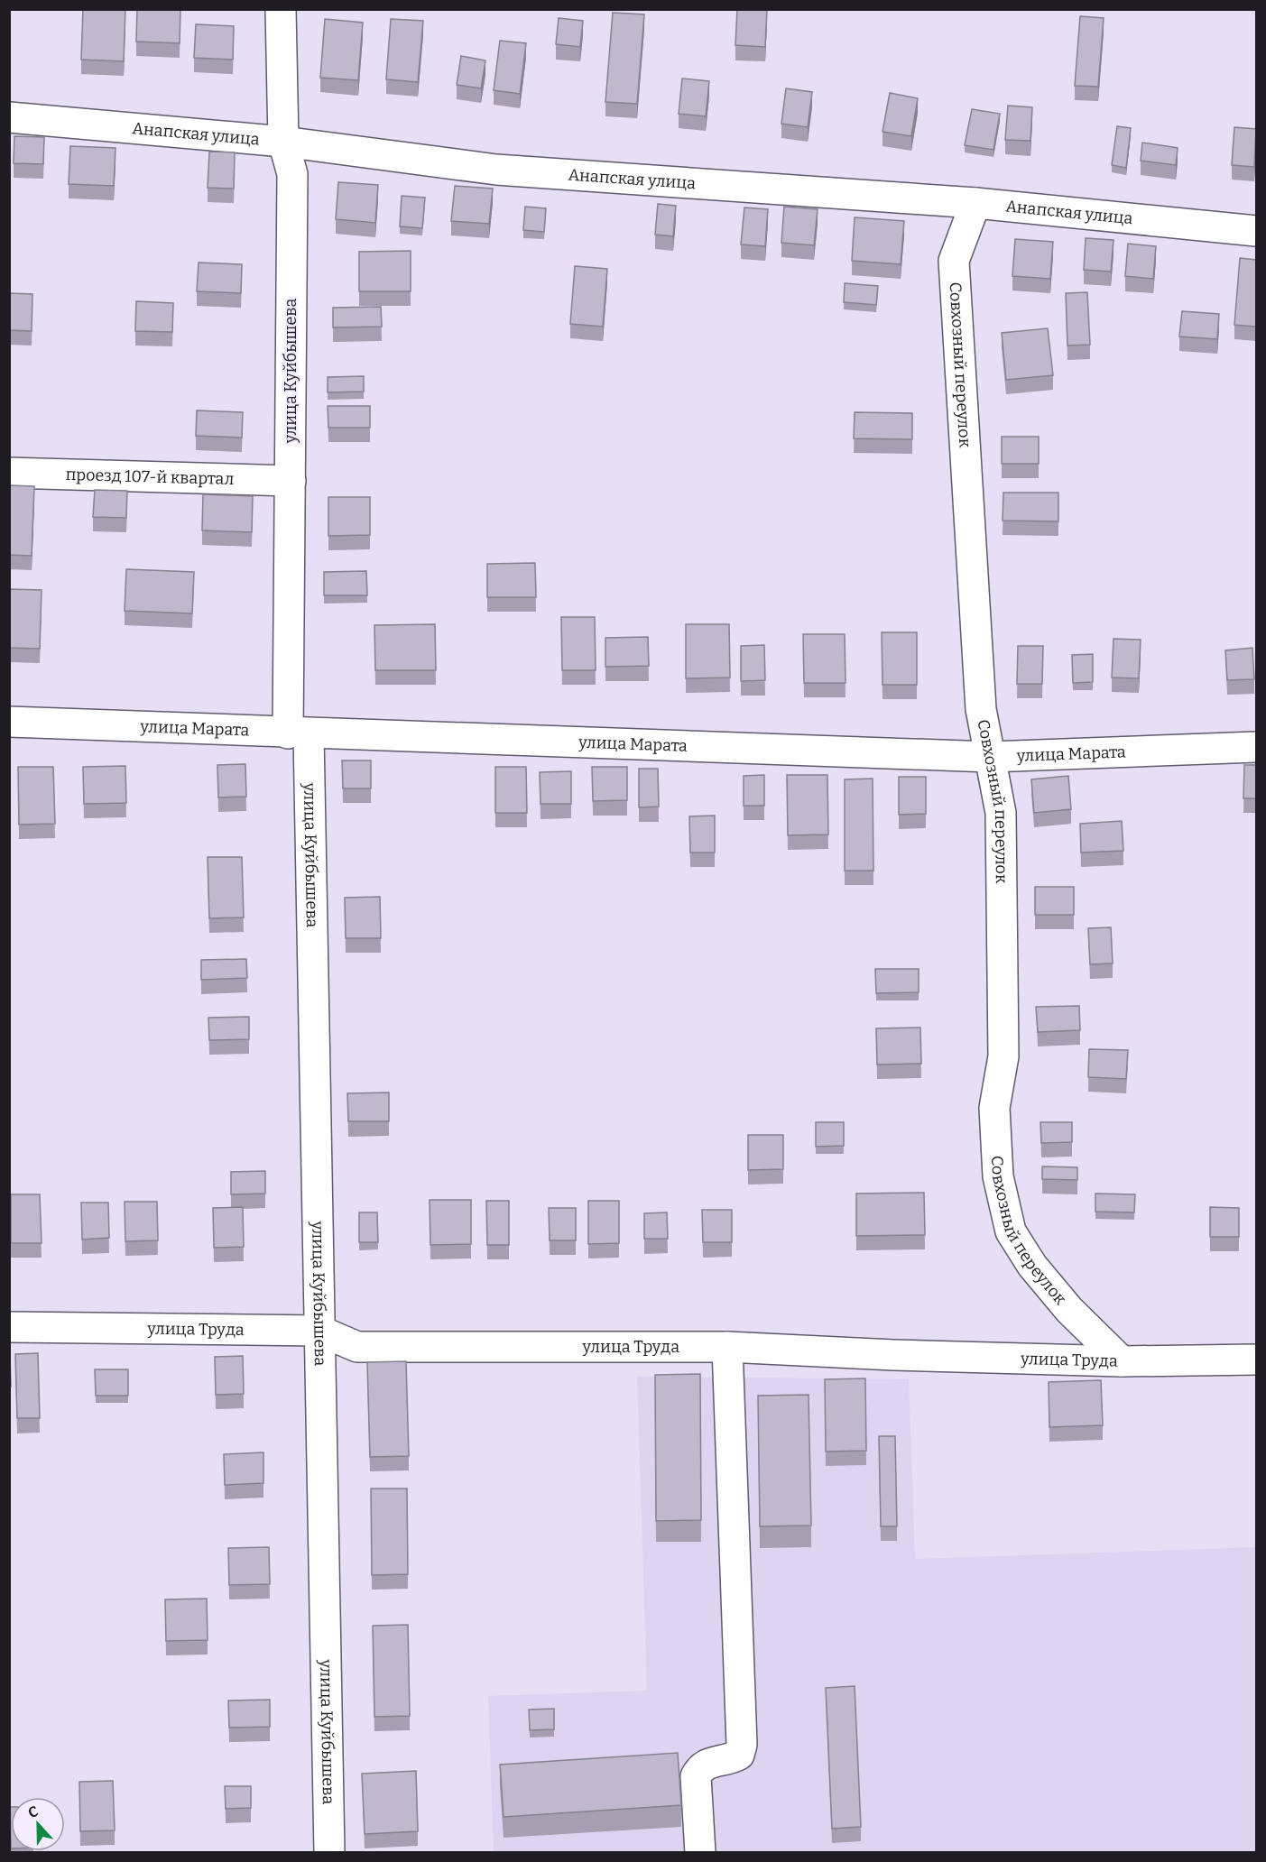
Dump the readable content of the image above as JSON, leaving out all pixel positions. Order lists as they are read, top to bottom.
{
  "streets": {
    "street": [
      "Анапская улица",
      "Совхозный переулок",
      "улица Куйбышева",
      "проезд 107-й квартал",
      "улица Марата",
      "улица Труда"
    ]
  },
  "crossings": [
    ["Анапская улица", "Совхозный переулок"],
    ["Анапская улица", "улица Куйбышева"],
    ["Совхозный переулок", "улица Марата"],
    ["Совхозный переулок", "улица Труда"],
    ["улица Куйбышева", "проезд 107-й квартал"],
    ["улица Куйбышева", "улица Марата"],
    ["улица Куйбышева", "улица Труда"]
  ],
  "north": "top"
}
